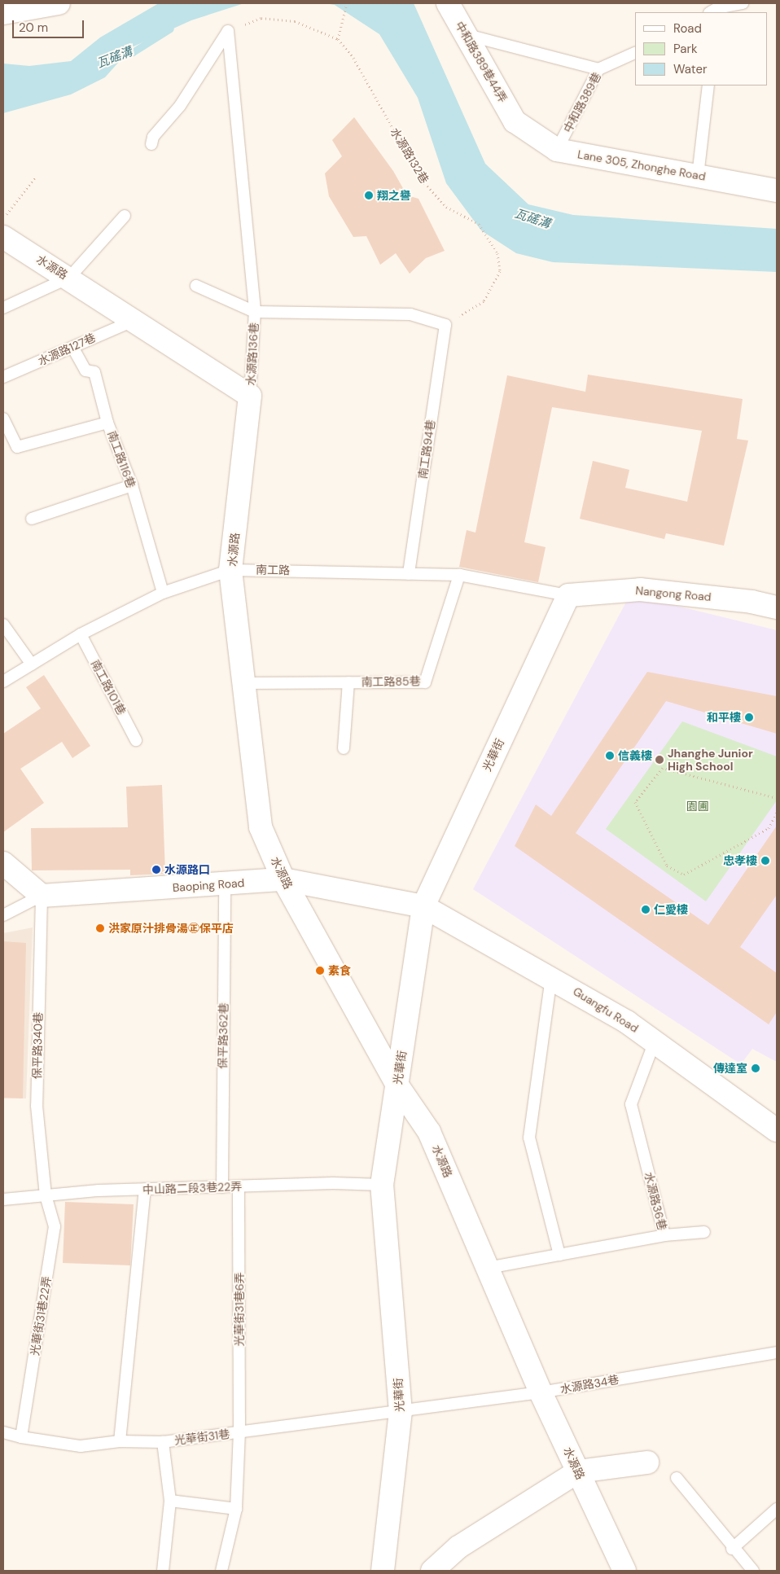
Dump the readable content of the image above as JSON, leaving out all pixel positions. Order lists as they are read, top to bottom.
{
  "streets": {
    "street": [
      "中和路389巷44弄",
      "Lane 305, Zhonghe Road",
      "水源路",
      "Nangong Road",
      "光華街",
      "Baoping Road",
      "Guangfu Road"
    ],
    "lane": [
      "中和路389巷",
      "水源路127巷",
      "水源路136巷",
      "南工路94巷",
      "南工路116巷",
      "南工路",
      "南工路85巷",
      "南工路101巷",
      "保平路362巷",
      "保平路340巷",
      "中山路二段3巷22弄",
      "水源路36巷",
      "光華街31巷6弄",
      "光華街31巷22弄",
      "水源路34巷",
      "光華街31巷"
    ],
    "path": ["水源路132巷"]
  },
  "crossings": [
    ["中和路389巷44弄", "Lane 305, Zhonghe Road"],
    ["中和路389巷", "Lane 305, Zhonghe Road"],
    ["水源路132巷", "水源路136巷"],
    ["水源路132巷", "南工路94巷"],
    ["水源路", "水源路127巷"],
    ["水源路", "水源路136巷"],
    ["水源路", "南工路"],
    ["水源路", "南工路85巷"],
    ["水源路", "光華街"],
    ["水源路", "Baoping Road"],
    ["水源路", "水源路36巷"],
    ["水源路", "水源路34巷"],
    ["南工路94巷", "南工路"],
    ["南工路116巷", "南工路"],
    ["南工路", "Nangong Road"],
    ["南工路", "南工路85巷"],
    ["南工路", "南工路101巷"],
    ["南工路", "光華街"],
    ["Nangong Road", "光華街"],
    ["光華街", "Baoping Road"],
    ["光華街", "Guangfu Road"],
    ["光華街", "中山路二段3巷22弄"],
    ["光華街", "水源路34巷"],
    ["光華街", "光華街31巷"],
    ["Baoping Road", "Guangfu Road"],
    ["Baoping Road", "保平路362巷"],
    ["Baoping Road", "保平路340巷"],
    ["Guangfu Road", "水源路36巷"],
    ["保平路362巷", "中山路二段3巷22弄"],
    ["保平路340巷", "中山路二段3巷22弄"],
    ["保平路340巷", "光華街31巷22弄"],
    ["中山路二段3巷22弄", "光華街31巷6弄"],
    ["中山路二段3巷22弄", "光華街31巷22弄"],
    ["光華街31巷6弄", "光華街31巷"],
    ["光華街31巷22弄", "光華街31巷"],
    ["水源路34巷", "光華街31巷"]
  ],
  "water": ["瓦磘溝"],
  "parks": ["園圃"],
  "places": [
    "翔之譽",
    "和平樓",
    "信義樓",
    "Jhanghe Junior High School",
    "忠孝樓",
    "水源路口",
    "仁愛樓",
    "洪家原汁排骨湯㊣保平店",
    "素食",
    "傳達室"
  ],
  "legend": ["Road", "Park", "Water"],
  "scale_bar": "20 m"
}
